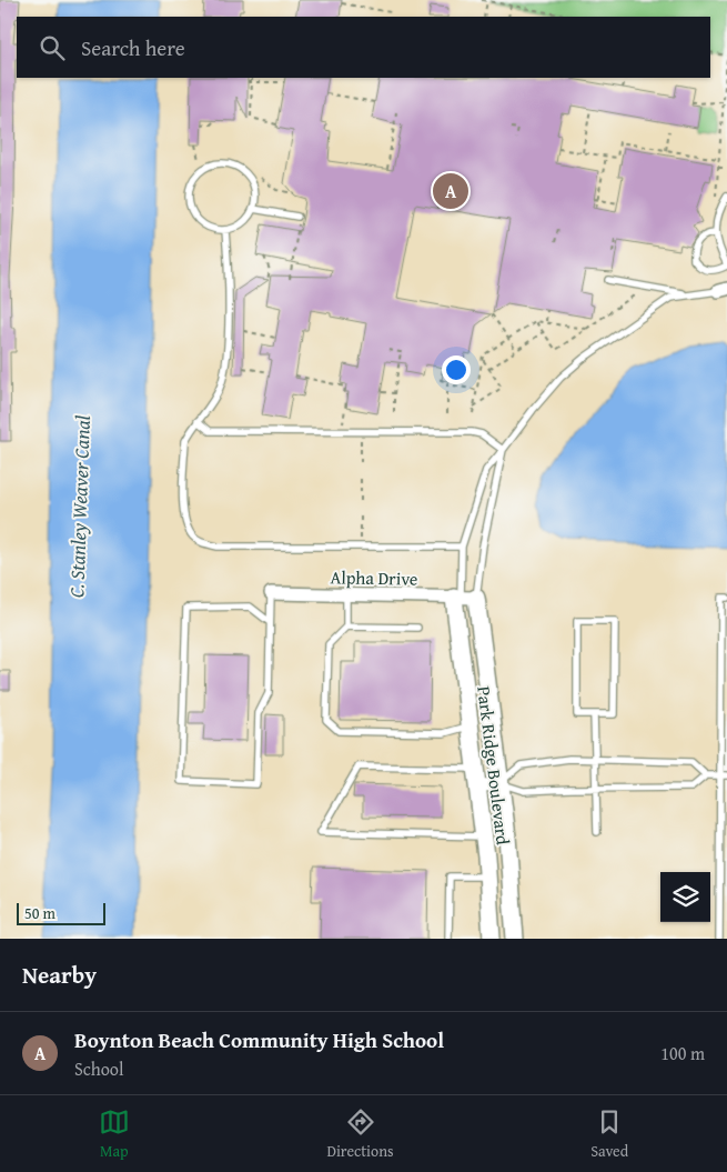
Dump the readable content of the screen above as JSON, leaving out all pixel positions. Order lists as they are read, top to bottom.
{
  "streets": {
    "street": ["Alpha Drive", "Park Ridge Boulevard"]
  },
  "crossings": [
    ["Alpha Drive", "Park Ridge Boulevard"]
  ],
  "water": ["C. Stanley Weaver Canal"],
  "scale_bar": "50 m",
  "page": {
    "search": "Search here",
    "pins": "A",
    "scale": "50 m",
    "heading": "Nearby",
    "list": [
      {
        "mark": "A",
        "name": "Boynton Beach Community High School",
        "note": "School",
        "value": "100 m"
      }
    ],
    "nav": ["Map", "Directions", "Saved"]
  }
}
